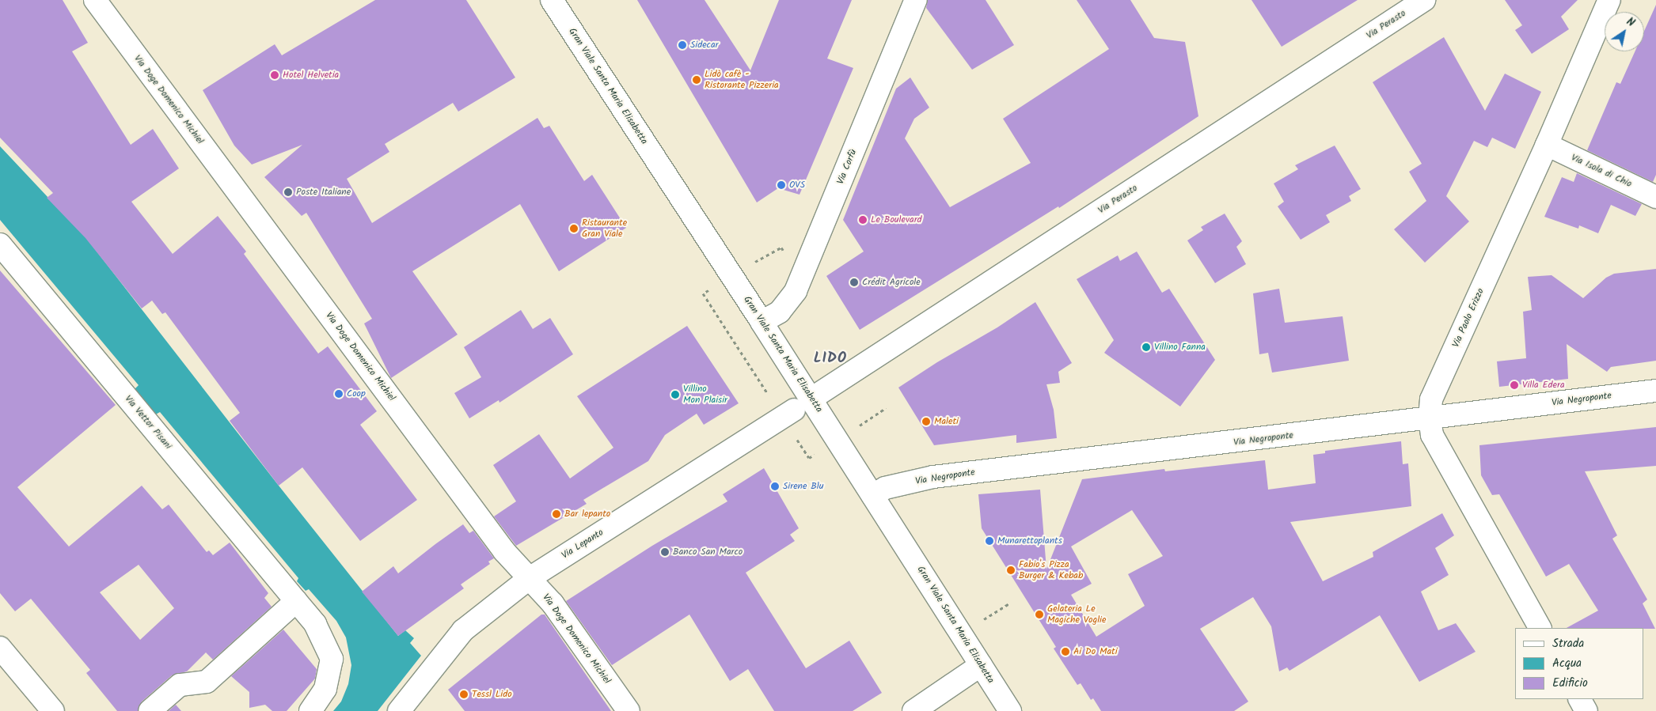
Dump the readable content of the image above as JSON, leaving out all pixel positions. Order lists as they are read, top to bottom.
{
  "streets": {
    "street": [
      "Via Perasto",
      "Gran Viale Santa Maria Elisabetta",
      "Via Doge Domenico Michiel",
      "Via Corfù",
      "Via Isola di Chio",
      "Via Paolo Erizzo",
      "Via Negroponte",
      "Via Vettor Pisani",
      "Via Lepanto"
    ]
  },
  "crossings": [
    ["Via Perasto", "Gran Viale Santa Maria Elisabetta"],
    ["Via Perasto", "Via Lepanto"],
    ["Gran Viale Santa Maria Elisabetta", "Via Corfù"],
    ["Gran Viale Santa Maria Elisabetta", "Via Negroponte"],
    ["Gran Viale Santa Maria Elisabetta", "Via Lepanto"],
    ["Via Doge Domenico Michiel", "Via Lepanto"],
    ["Via Isola di Chio", "Via Paolo Erizzo"],
    ["Via Paolo Erizzo", "Via Negroponte"]
  ],
  "districts": ["LIDO"],
  "places": [
    "Sidecar",
    "Hotel Helvetia",
    "Lidò cafè - Ristorante Pizzeria",
    "OVS",
    "Poste Italiane",
    "Le Boulevard",
    "Ristaurante Gran Viale",
    "Crédit Agricole",
    "Villino Fanna",
    "Villa Edera",
    "Coop",
    "Villino Mon Plaisir",
    "Maleti",
    "Sirene Blu",
    "Bar lepanto",
    "Munarettoplants",
    "Banco San Marco",
    "Fabio's Pizza Burger & Kebab",
    "Gelateria Le Magiche Voglie",
    "Ai Do Mati",
    "Tessl Lido"
  ],
  "legend": ["Strada", "Acqua", "Edificio"],
  "north": "top right"
}
